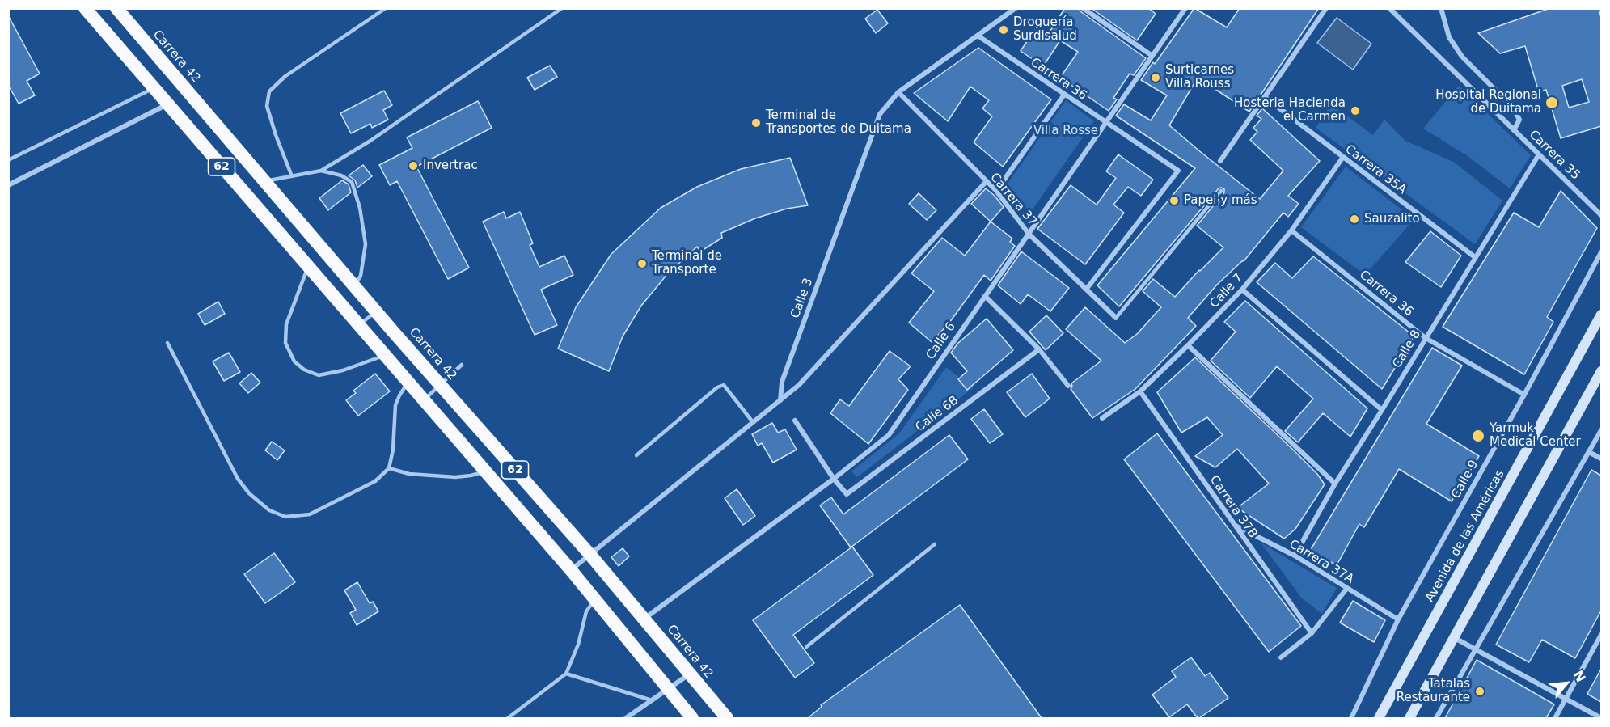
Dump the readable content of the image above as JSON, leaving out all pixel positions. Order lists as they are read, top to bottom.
{
  "streets": {
    "highway": ["Carrera 42", "62"],
    "main road": ["Avenida de las Américas"],
    "street": [
      "Carrera 36",
      "Carrera 35",
      "Carrera 35A",
      "Carrera 37",
      "Calle 7",
      "Calle 3",
      "Calle 6",
      "Calle 8",
      "Calle 6B",
      "Calle 9",
      "Carrera 37B",
      "Carrera 37A"
    ]
  },
  "crossings": [
    ["Carrera 42", "Calle 6"],
    ["Carrera 36", "Carrera 37"],
    ["Carrera 36", "Calle 7"],
    ["Carrera 36", "Calle 3"],
    ["Carrera 36", "Calle 6"],
    ["Carrera 36", "Calle 8"],
    ["Carrera 36", "Calle 9"],
    ["Carrera 35", "Calle 8"],
    ["Carrera 35A", "Calle 7"],
    ["Carrera 35A", "Calle 8"],
    ["Carrera 37", "Calle 3"],
    ["Carrera 37", "Calle 6"],
    ["Calle 7", "Carrera 37B"],
    ["Calle 6", "Calle 6B"],
    ["Calle 8", "Carrera 37A"],
    ["Calle 9", "Carrera 37A"],
    ["Carrera 37B", "Carrera 37A"]
  ],
  "parks": ["Villa Rosse"],
  "places": [
    "Droguería Surdisalud",
    "Surticarnes Villa Rouss",
    "Hospital Regional de Duitama",
    "Hosteria Hacienda el Carmen",
    "Terminal de Transportes de Duitama",
    "Invertrac",
    "Papel y más",
    "Sauzalito",
    "Terminal de Transporte",
    "Yarmuk Medical Center",
    "Tatalas Restaurante"
  ],
  "north": "top right"
}
